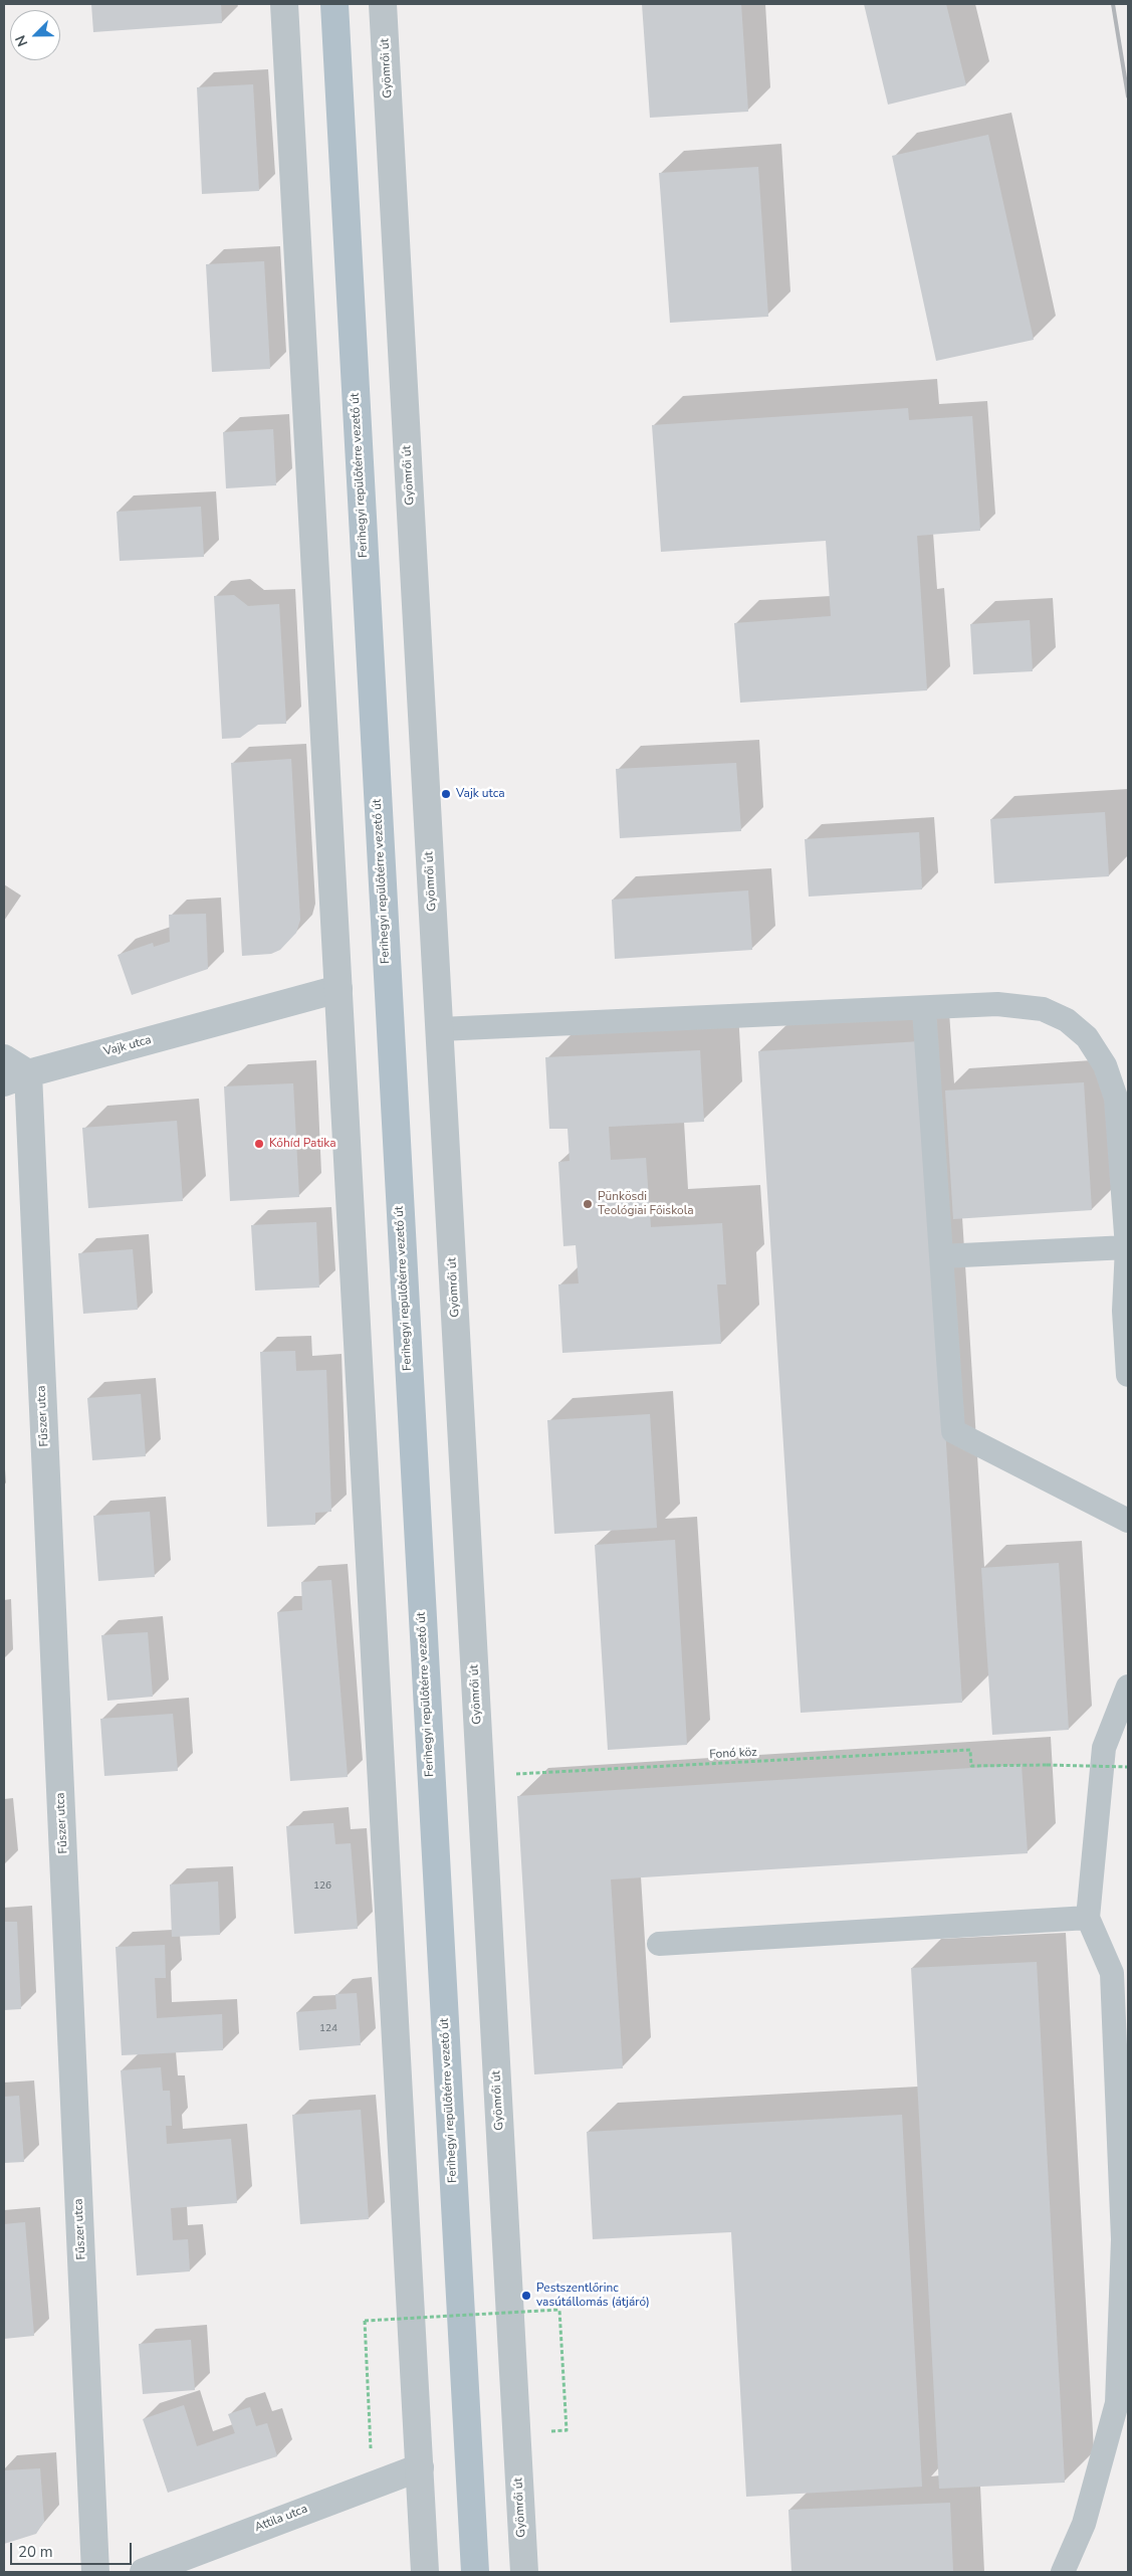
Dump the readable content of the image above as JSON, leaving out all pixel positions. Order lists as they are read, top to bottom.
{
  "streets": {
    "main road": ["Ferihegyi repülőtérre vezető út"],
    "street": [
      "Gyömrői út",
      "Vajk utca",
      "Fűszer utca",
      "Attila utca"
    ],
    "path": ["Fonó köz"]
  },
  "crossings": [
    ["Gyömrői út", "Fonó köz"],
    ["Vajk utca", "Fűszer utca"]
  ],
  "places": [
    "Vajk utca",
    "Kőhíd Patika",
    "Pünkösdi Teológiai Főiskola",
    "Pestszentlőrinc vasútállomás (átjáró)"
  ],
  "house_numbers": ["126", "124"],
  "scale_bar": "20 m",
  "north": "bottom left"
}
